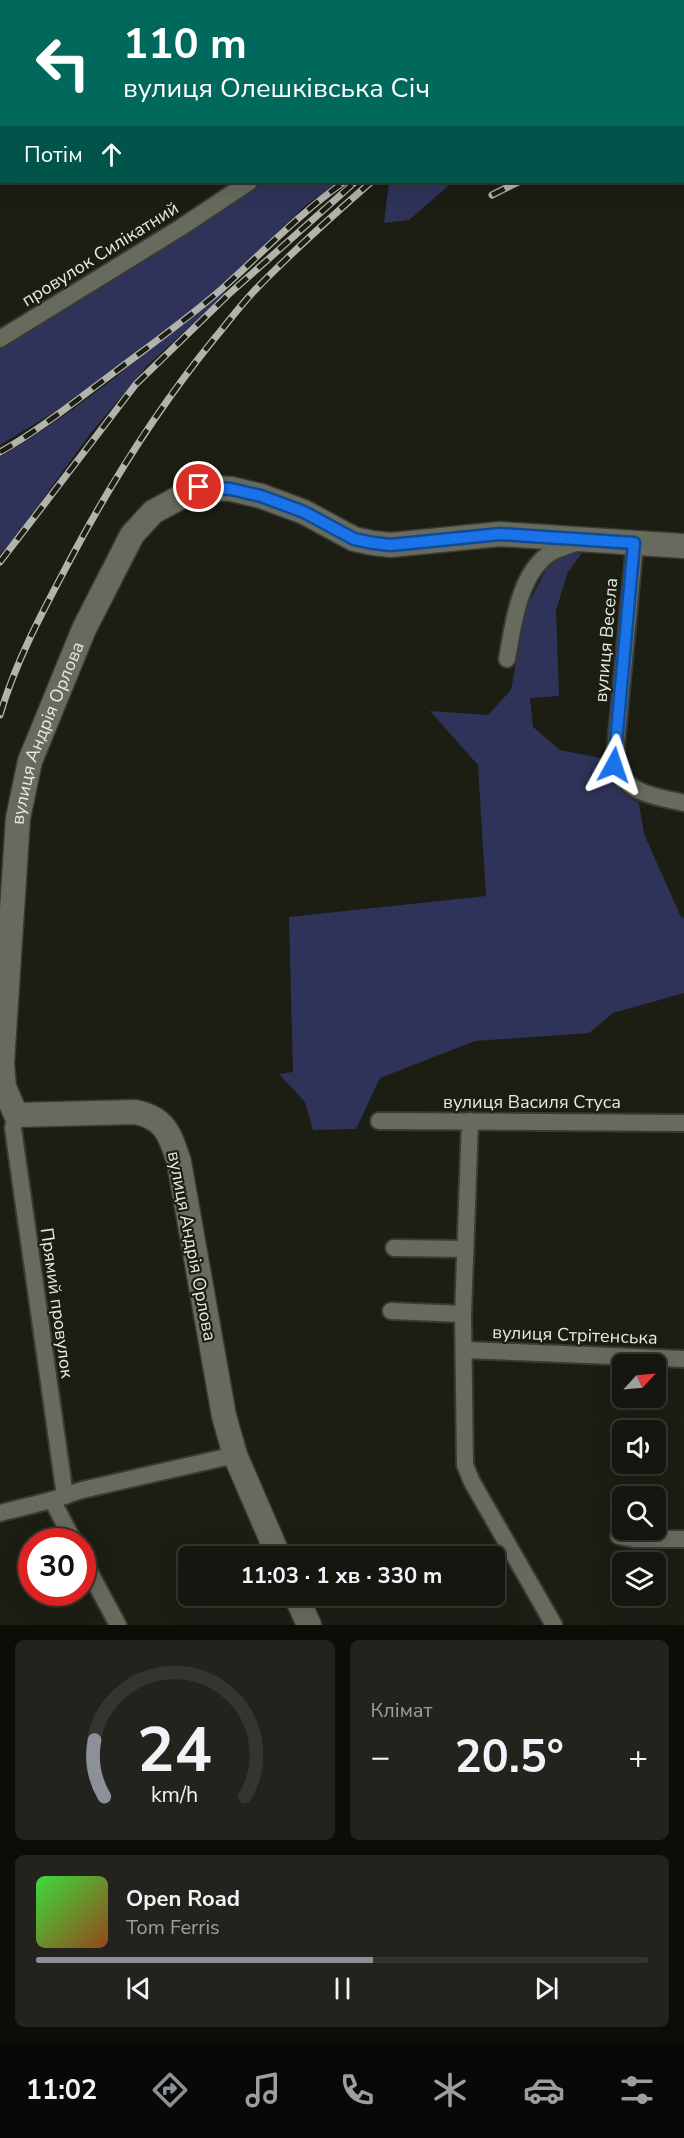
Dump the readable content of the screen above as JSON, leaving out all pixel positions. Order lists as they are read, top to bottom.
{
  "streets": {
    "street": [
      "провулок Силікатний",
      "вулиця Весела",
      "вулиця Андрія Орлова",
      "вулиця Василя Стуса",
      "Прямий провулок",
      "вулиця Стрітенська"
    ]
  },
  "crossings": [
    ["вулиця Весела", "вулиця Андрія Орлова"],
    ["вулиця Андрія Орлова", "Прямий провулок"]
  ],
  "north": "top right",
  "page": {
    "turn": ["110 m", "вулиця Олешківська Січ"],
    "then": "Потім",
    "limit": "30",
    "trip": "11:03 · 1 хв · 330 m",
    "tile": "Клімат",
    "heat": ["−", "20.5°", "+"],
    "song": ["Open Road", "Tom Ferris"],
    "tabs": "11:02",
    "gauge": ["24", "km/h"]
  }
}
